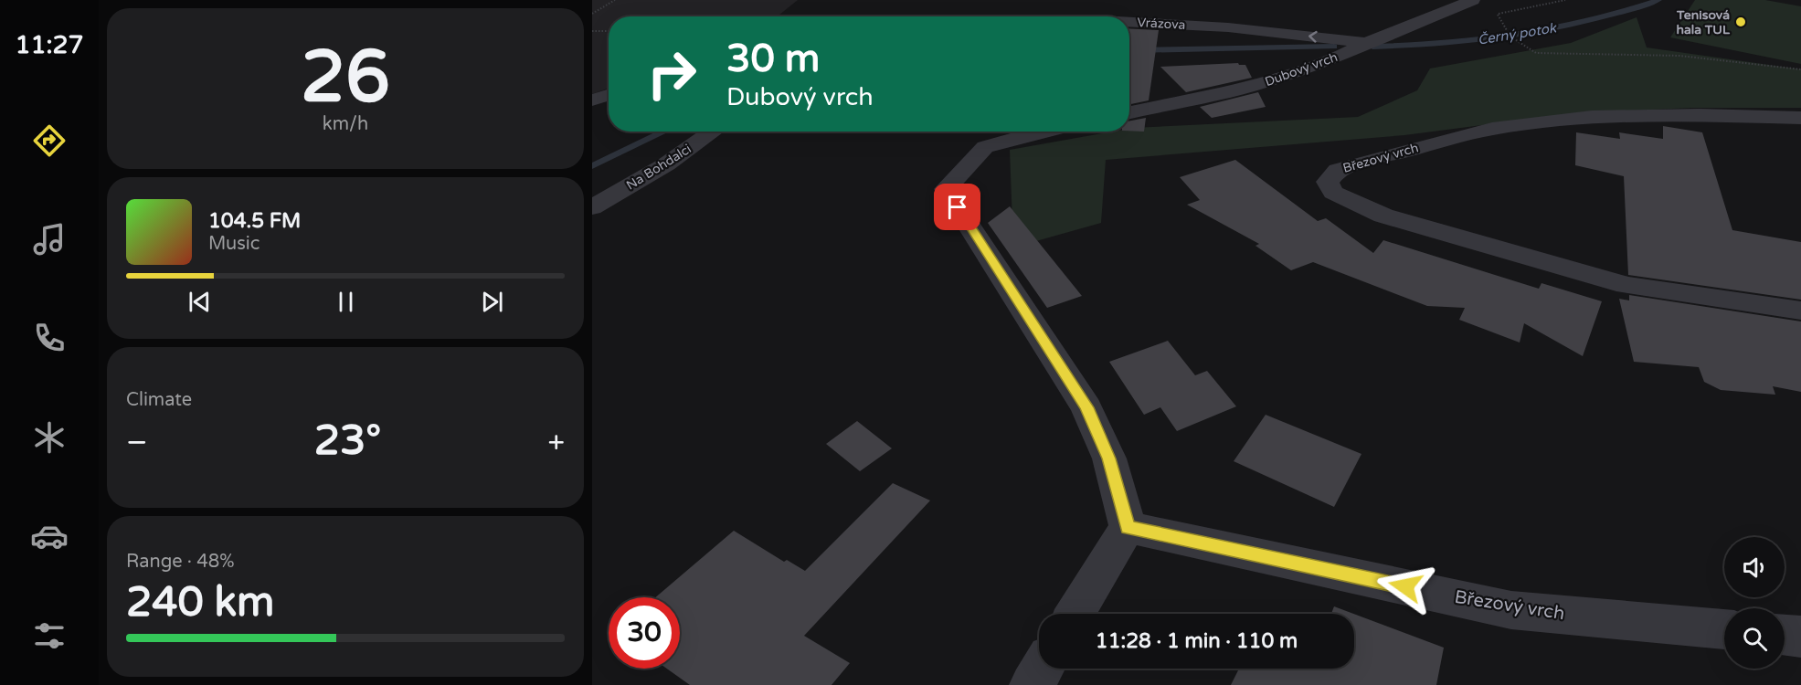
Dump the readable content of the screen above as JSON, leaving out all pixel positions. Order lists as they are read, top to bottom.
{
  "streets": {
    "street": [
      "Vrázova",
      "Dubový vrch",
      "Březový vrch",
      "Na Bohdalci"
    ]
  },
  "crossings": [
    ["Vrázova", "Dubový vrch"]
  ],
  "one_way": ["Vrázova"],
  "water": ["Černý potok"],
  "places": ["Tenisová hala TUL"],
  "page": {
    "tabs": "11:27",
    "tile": [
      ["26", "km/h"],
      "Climate",
      ["Range · 48%", "240 km"]
    ],
    "turn": ["30 m", "Dubový vrch"],
    "song": ["104.5 FM", "Music"],
    "heat": ["−", "23°", "+"],
    "limit": "30",
    "trip": "11:28 · 1 min · 110 m"
  }
}
